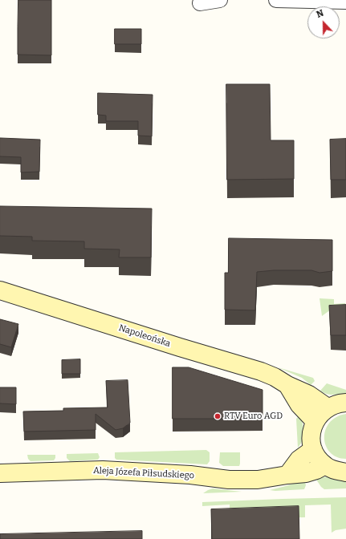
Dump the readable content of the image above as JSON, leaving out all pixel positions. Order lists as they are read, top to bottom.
{
  "streets": {
    "main road": ["Napoleońska", "Aleja Józefa Piłsudskiego"]
  },
  "places": ["RTV Euro AGD"],
  "north": "top"
}
